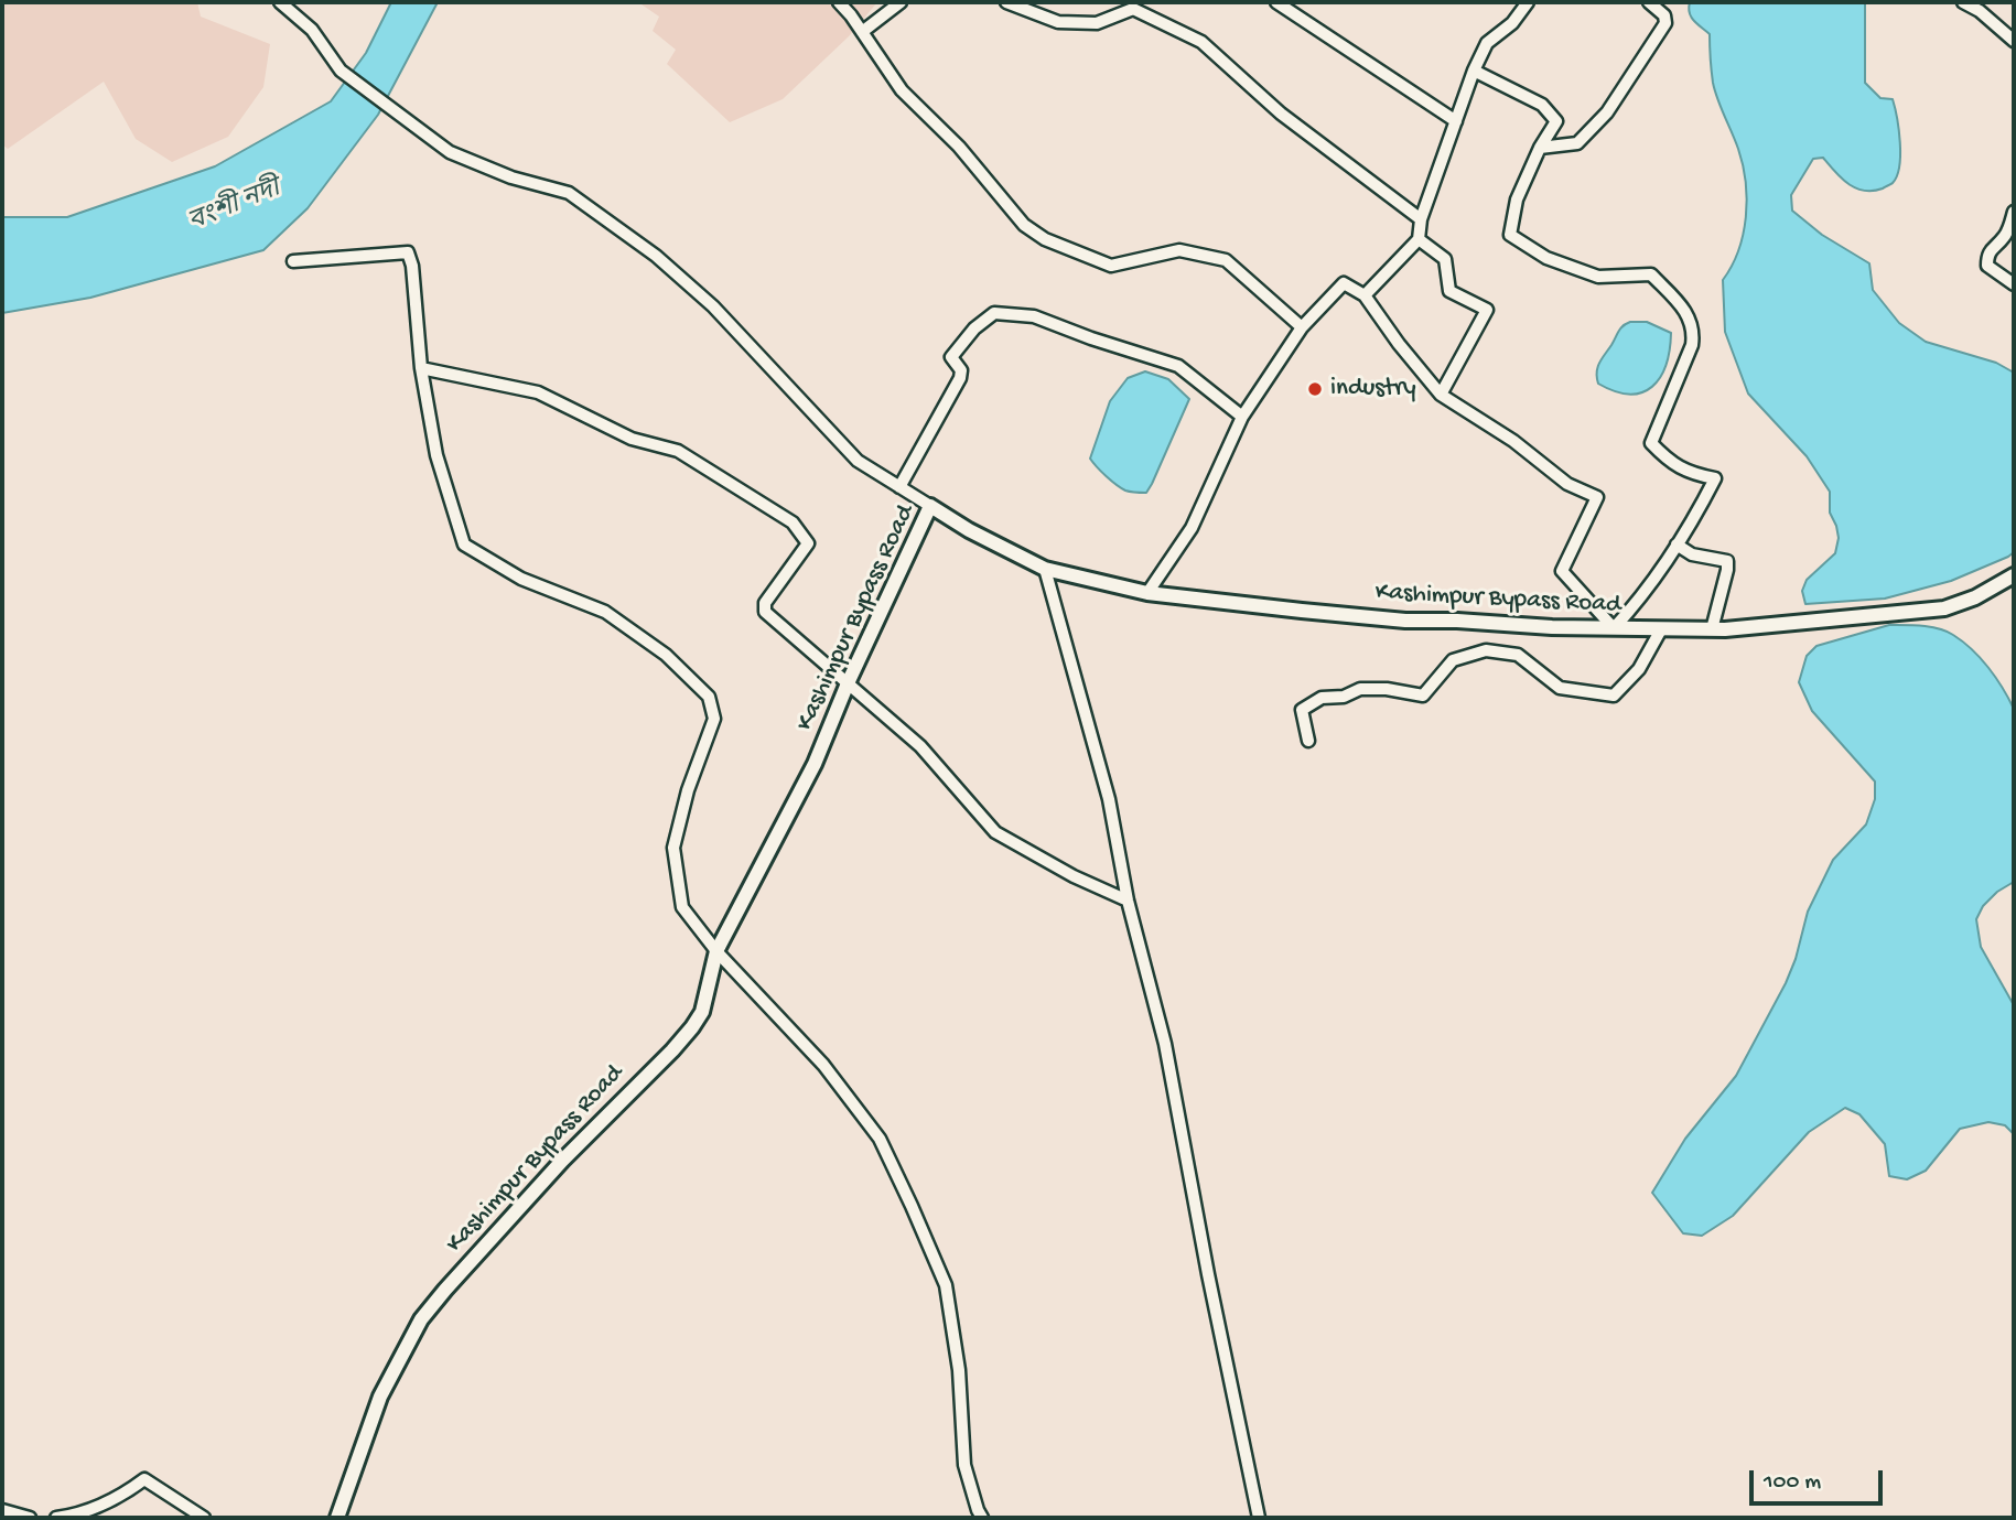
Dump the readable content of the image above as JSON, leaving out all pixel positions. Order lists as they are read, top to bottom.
{
  "streets": {
    "main road": ["Kashimpur Bypass Road"]
  },
  "water": ["বংশী নদী"],
  "places": ["industry"],
  "scale_bar": "100 m"
}
